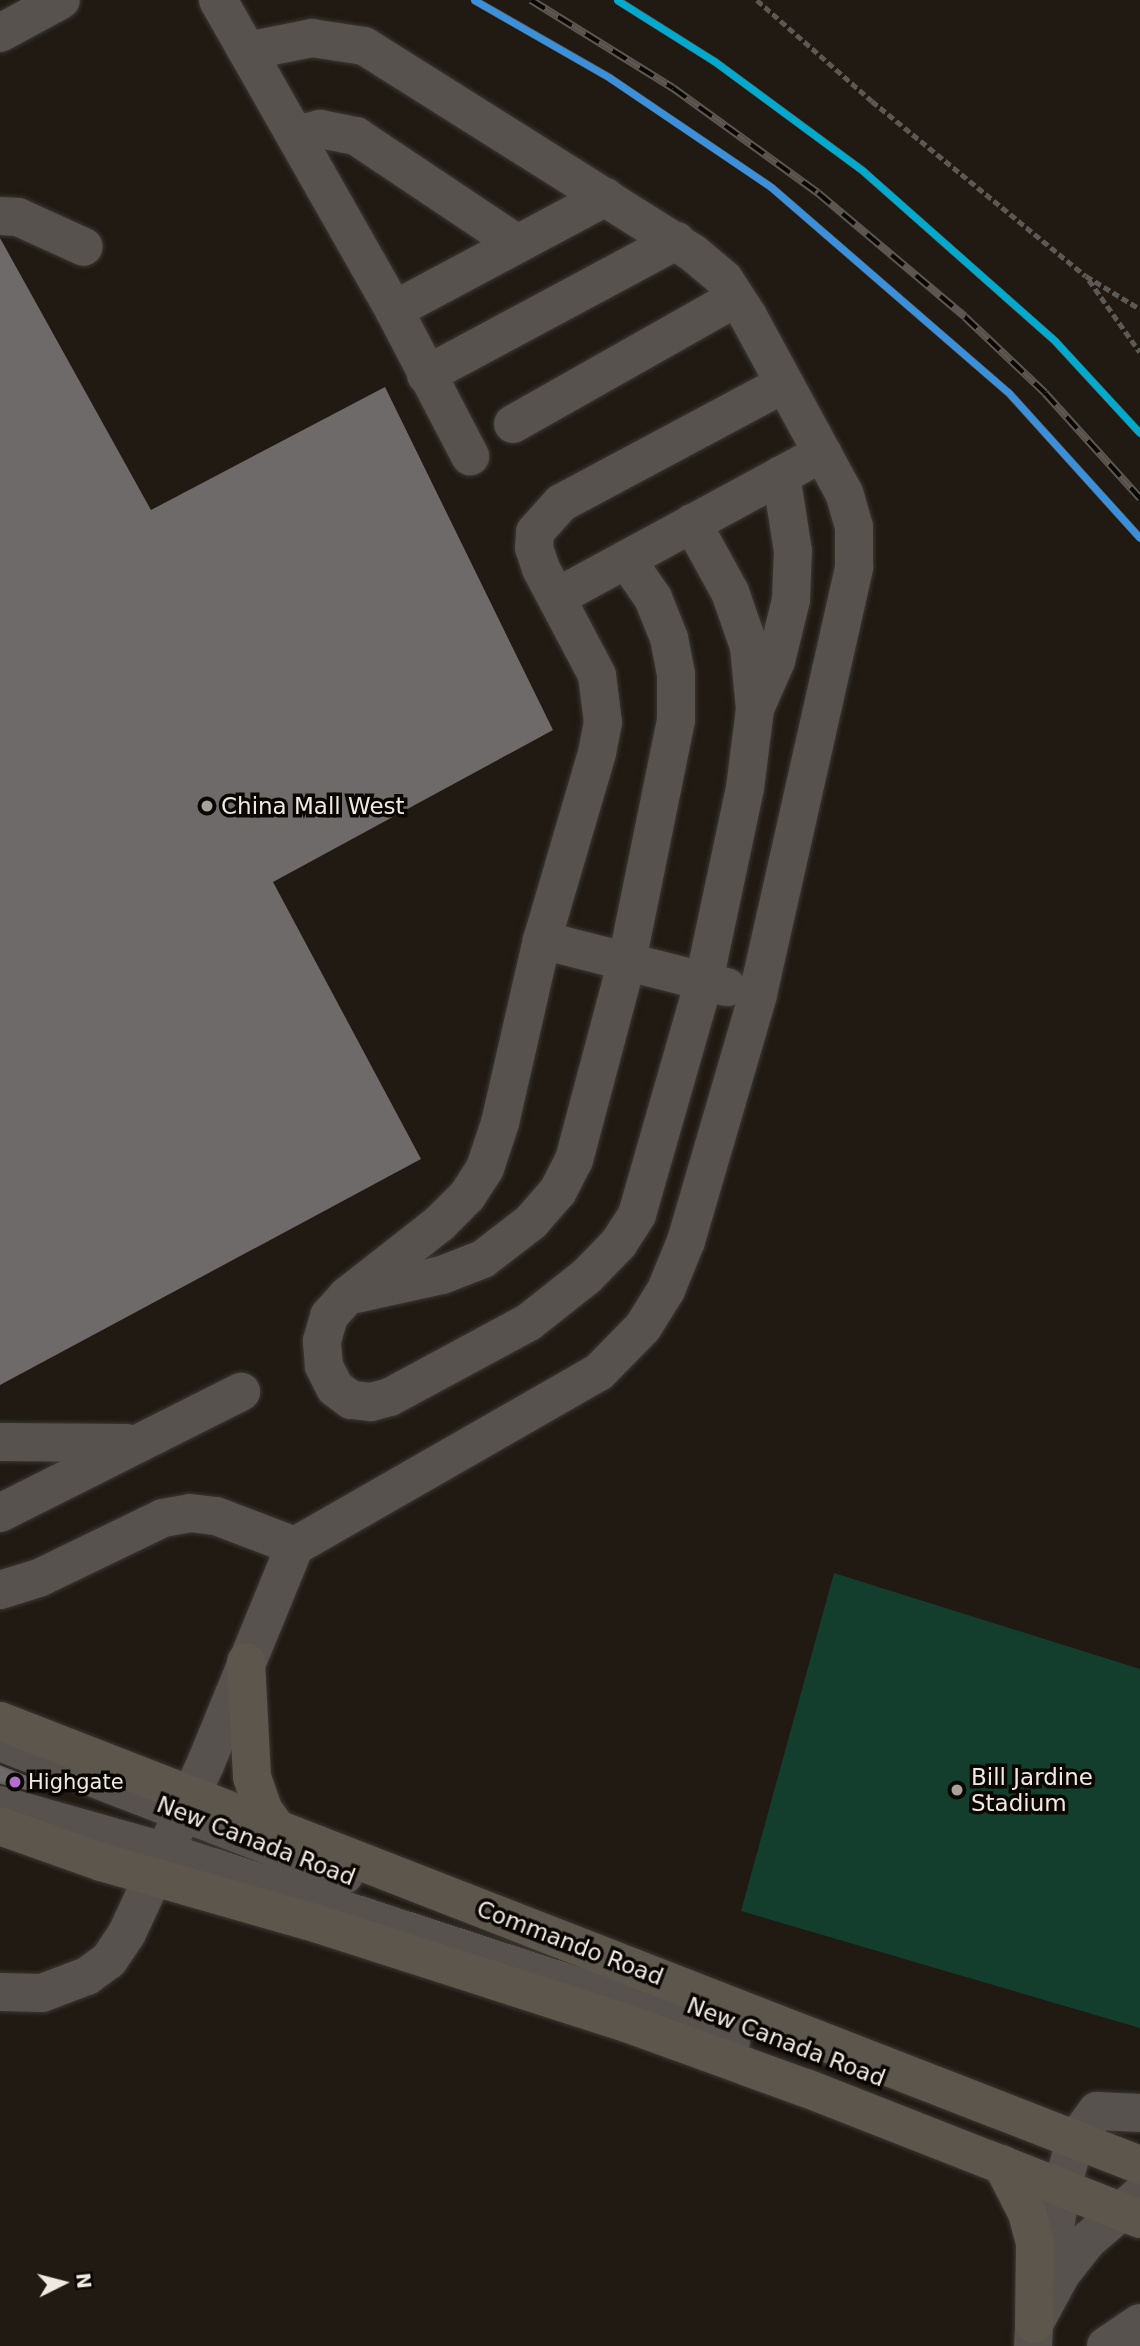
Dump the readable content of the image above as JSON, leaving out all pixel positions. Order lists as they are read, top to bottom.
{
  "streets": {
    "main road": ["Commando Road"],
    "street": ["New Canada Road"]
  },
  "crossings": [
    ["New Canada Road", "Commando Road"]
  ],
  "places": ["China Mall West", "Highgate", "Bill Jardine Stadium"],
  "north": "right"
}
